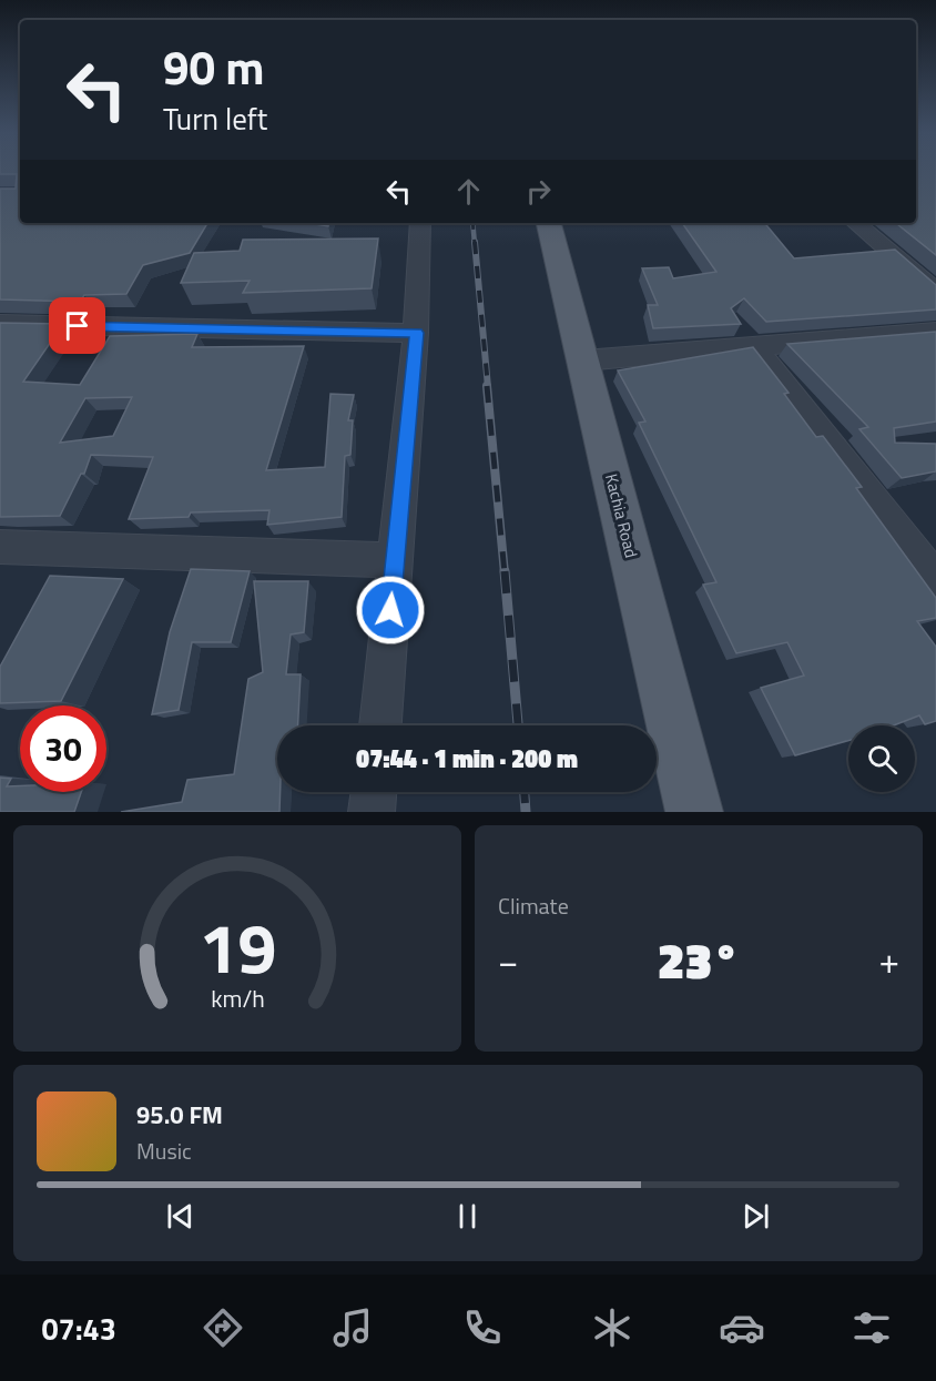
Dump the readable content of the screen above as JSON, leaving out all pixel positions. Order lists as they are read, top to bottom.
{
  "streets": {
    "main road": ["Kachia Road"]
  },
  "page": {
    "turn": ["90 m", "Turn left"],
    "limit": "30",
    "trip": "07:44 · 1 min · 200 m",
    "tile": "Climate",
    "heat": ["−", "23°", "+"],
    "song": ["95.0 FM", "Music"],
    "tabs": "07:43",
    "gauge": ["19", "km/h"]
  }
}
